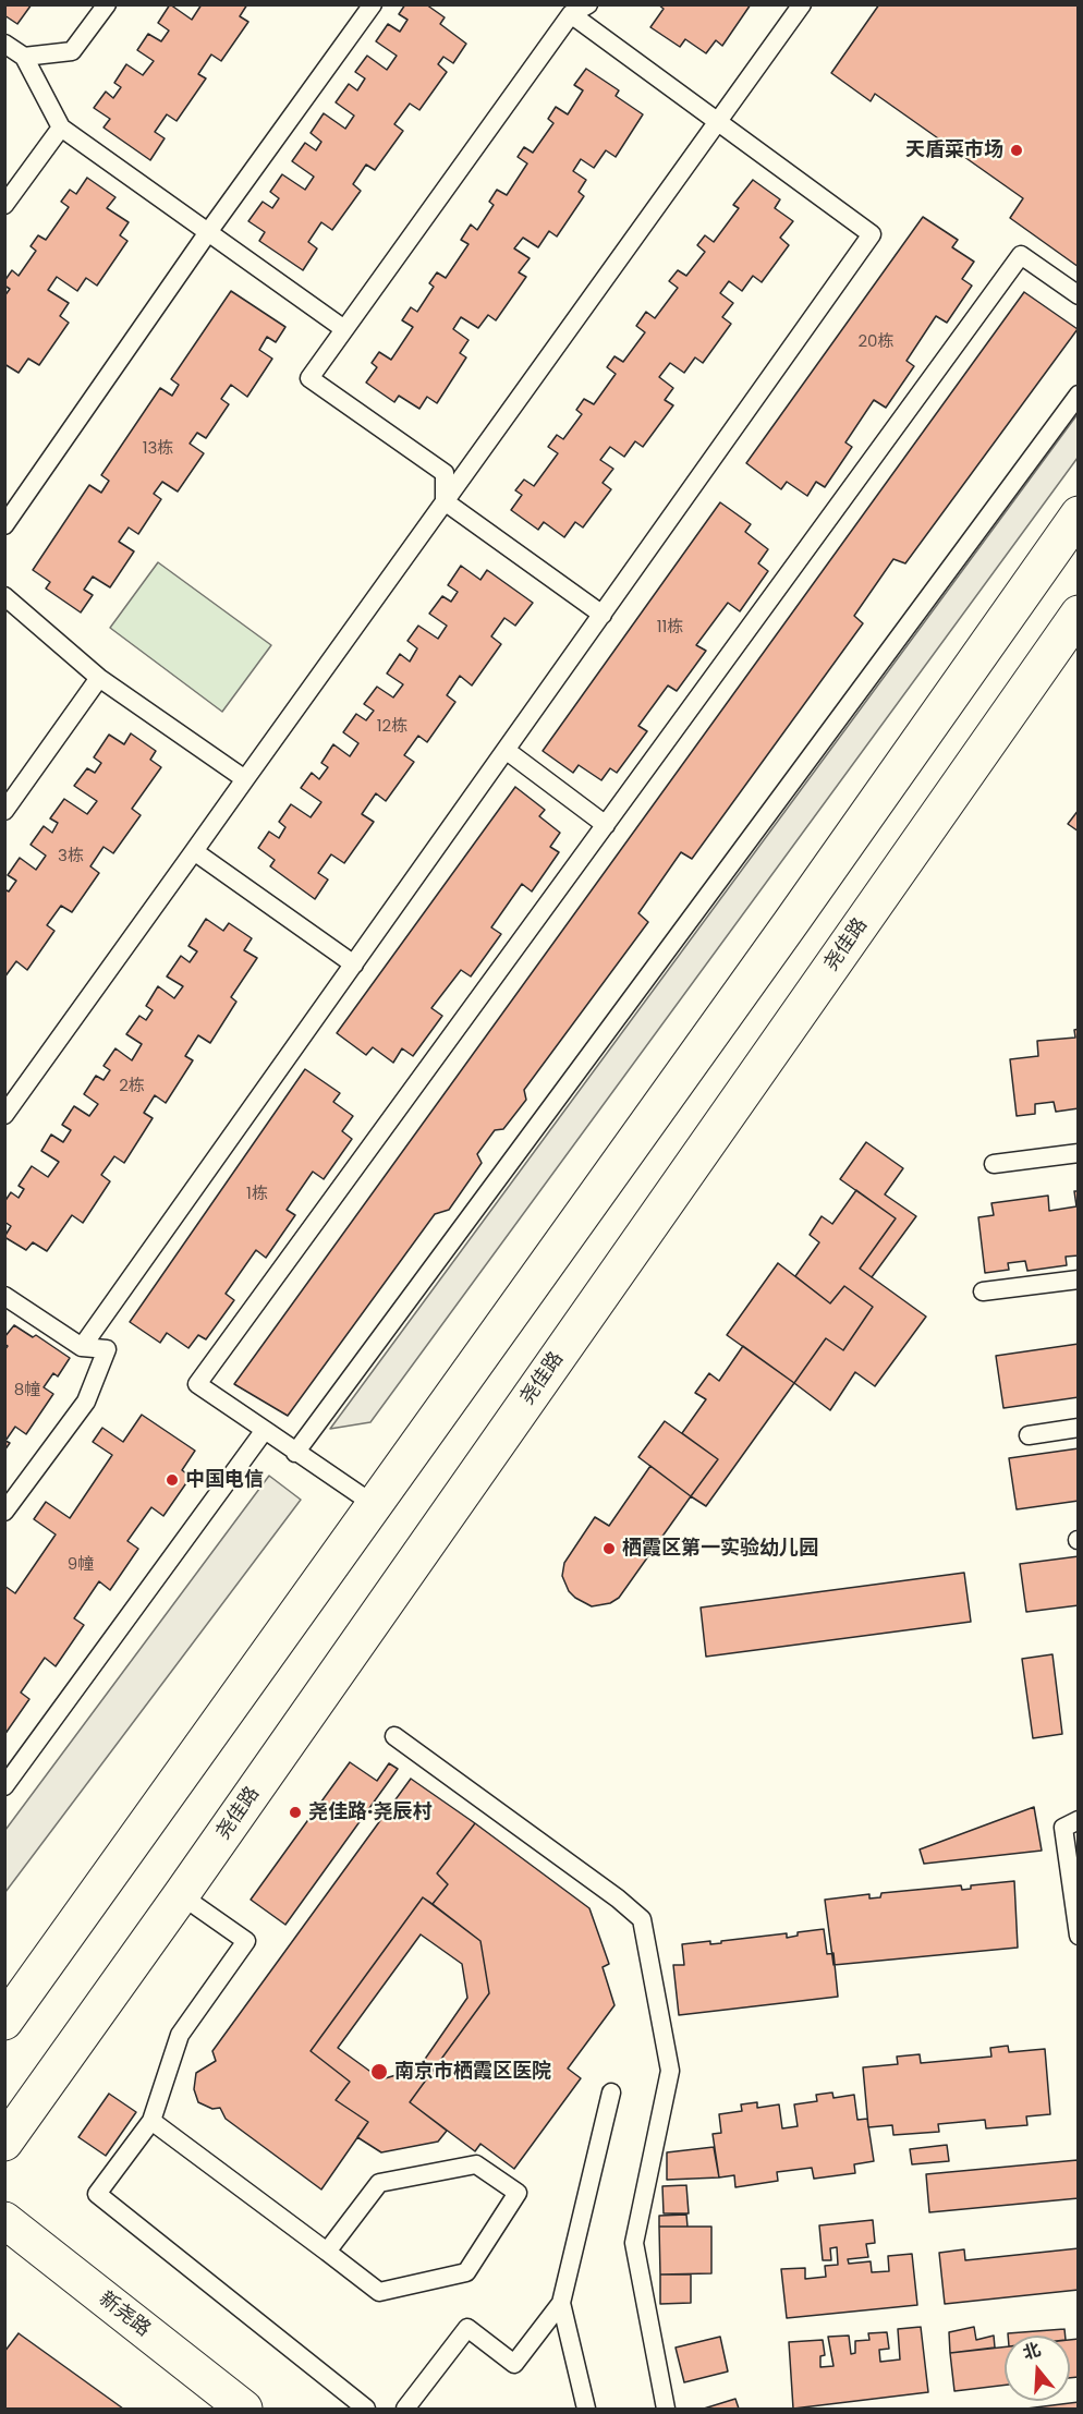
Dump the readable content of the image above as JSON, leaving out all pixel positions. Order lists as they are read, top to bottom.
{
  "streets": {
    "main road": ["尧佳路", "新尧路"]
  },
  "places": [
    "天盾菜市场",
    "中国电信",
    "栖霞区第一实验幼儿园",
    "尧佳路·尧辰村",
    "南京市栖霞区医院"
  ],
  "house_numbers": [
    "20栋",
    "13栋",
    "11栋",
    "12栋",
    "3栋",
    "2栋",
    "1栋",
    "8幢",
    "9幢"
  ],
  "north": "top"
}
